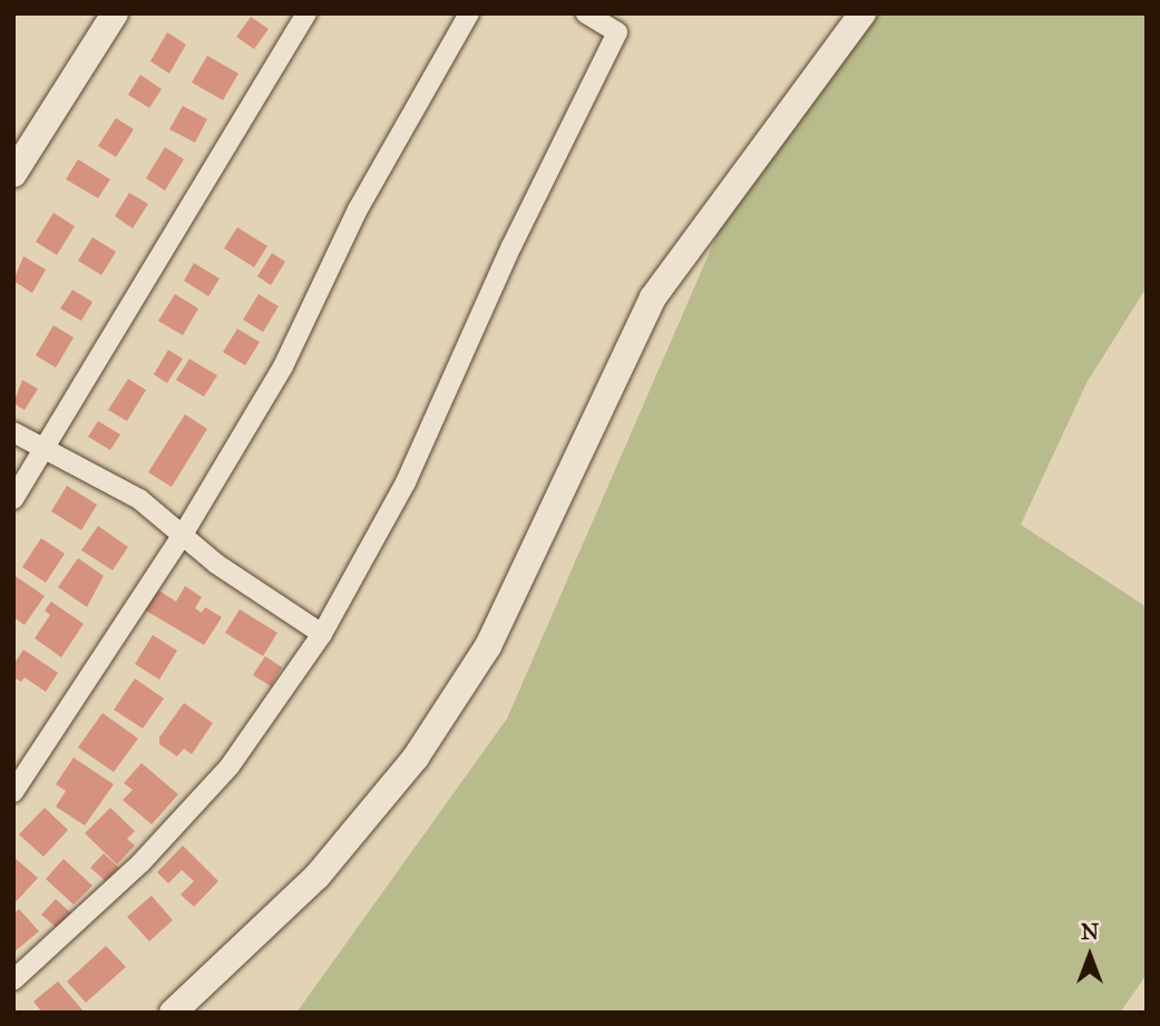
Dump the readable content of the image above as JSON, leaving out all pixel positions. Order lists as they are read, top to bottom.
{
  "north": "top"
}
